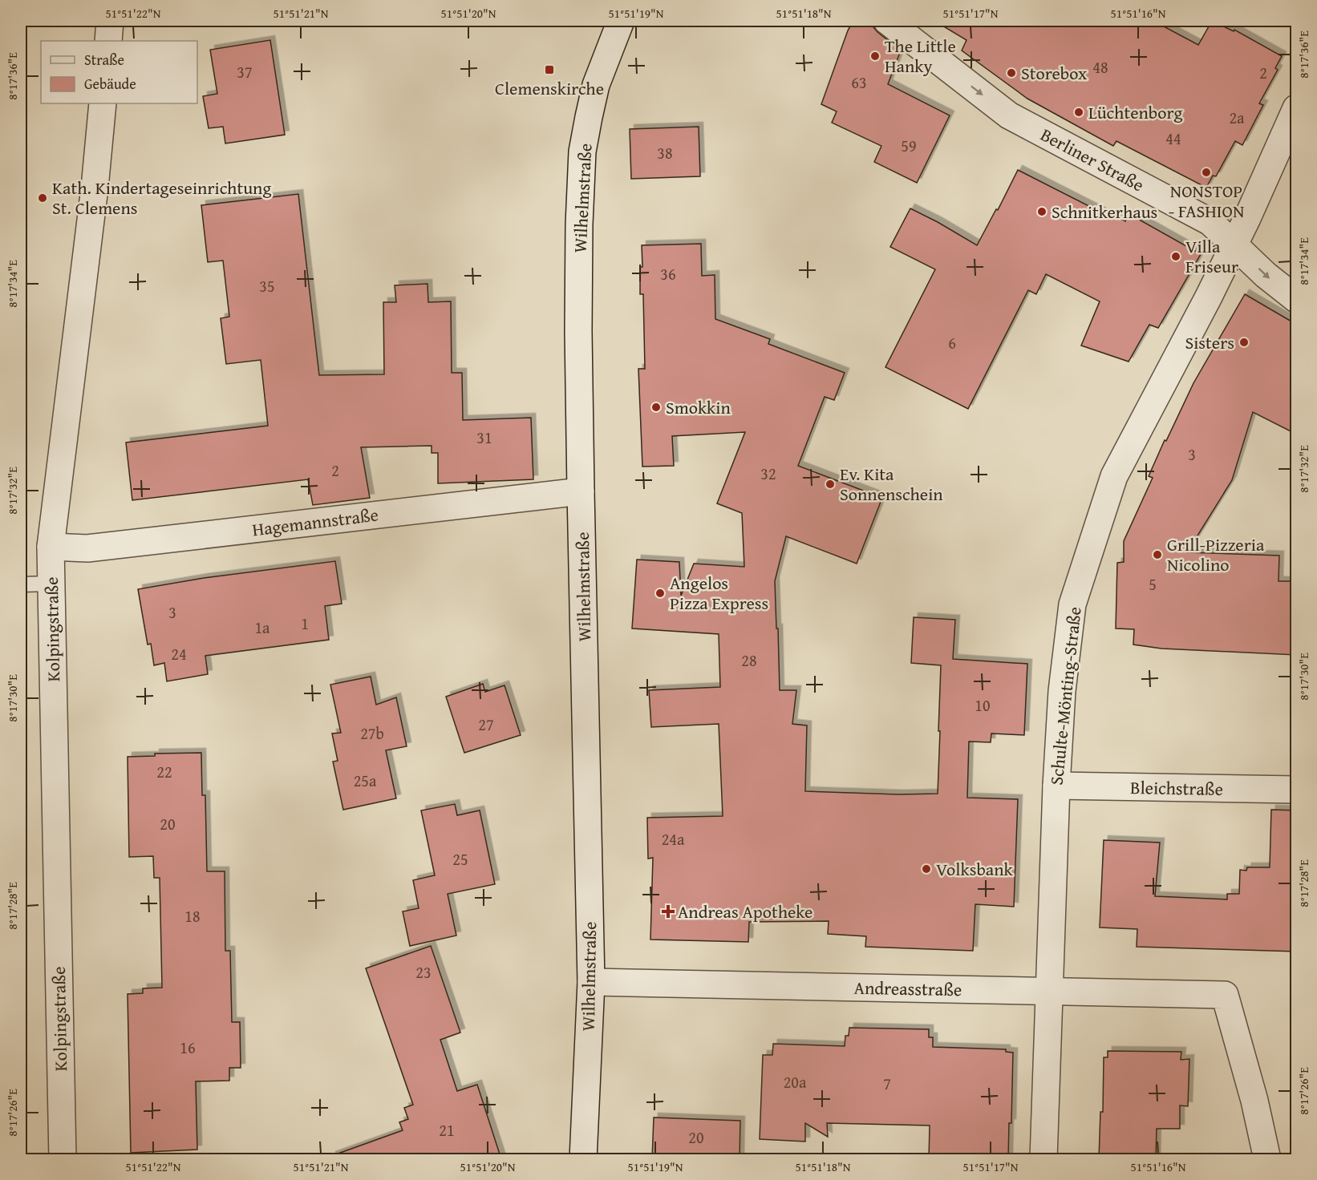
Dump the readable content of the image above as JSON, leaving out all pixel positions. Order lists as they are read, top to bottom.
{
  "streets": {
    "street": [
      "Berliner Straße",
      "Wilhelmstraße",
      "Hagemannstraße",
      "Kolpingstraße",
      "Schulte-Mönting-Straße",
      "Bleichstraße",
      "Andreasstraße"
    ]
  },
  "crossings": [
    ["Berliner Straße", "Schulte-Mönting-Straße"],
    ["Wilhelmstraße", "Hagemannstraße"],
    ["Wilhelmstraße", "Andreasstraße"],
    ["Hagemannstraße", "Kolpingstraße"],
    ["Schulte-Mönting-Straße", "Bleichstraße"],
    ["Schulte-Mönting-Straße", "Andreasstraße"]
  ],
  "one_way": ["Berliner Straße"],
  "places": {
    "other": [
      "The Little Hanky",
      "Storebox",
      "Lüchtenborg",
      "NONSTOP - FASHION",
      "Kath. Kindertageseinrichtung St. Clemens",
      "Schnitkerhaus",
      "Villa Friseur",
      "Sisters",
      "Smokkin",
      "Ev. Kita Sonnenschein",
      "Grill-Pizzeria Nicolino",
      "Angelos Pizza Express",
      "Volksbank"
    ],
    "transit": ["Clemenskirche"],
    "health": ["Andreas Apotheke"]
  },
  "house_numbers": [
    "48",
    "37",
    "2",
    "63",
    "2a",
    "44",
    "59",
    "38",
    "36",
    "35",
    "6",
    "31",
    "3",
    "2",
    "32",
    "5",
    "3",
    "1",
    "1a",
    "24",
    "28",
    "10",
    "27",
    "27b",
    "22",
    "25a",
    "20",
    "24a",
    "25",
    "18",
    "23",
    "16",
    "20a",
    "7",
    "21",
    "20"
  ],
  "legend": ["Straße", "Gebäude"],
  "coordinates": [
    "51°51'22\"N",
    "51°51'21\"N",
    "51°51'20\"N",
    "51°51'19\"N",
    "51°51'18\"N",
    "51°51'17\"N",
    "51°51'16\"N",
    "8°17'36\"E",
    "8°17'34\"E",
    "8°17'32\"E",
    "8°17'30\"E",
    "8°17'28\"E",
    "8°17'26\"E"
  ]
}
